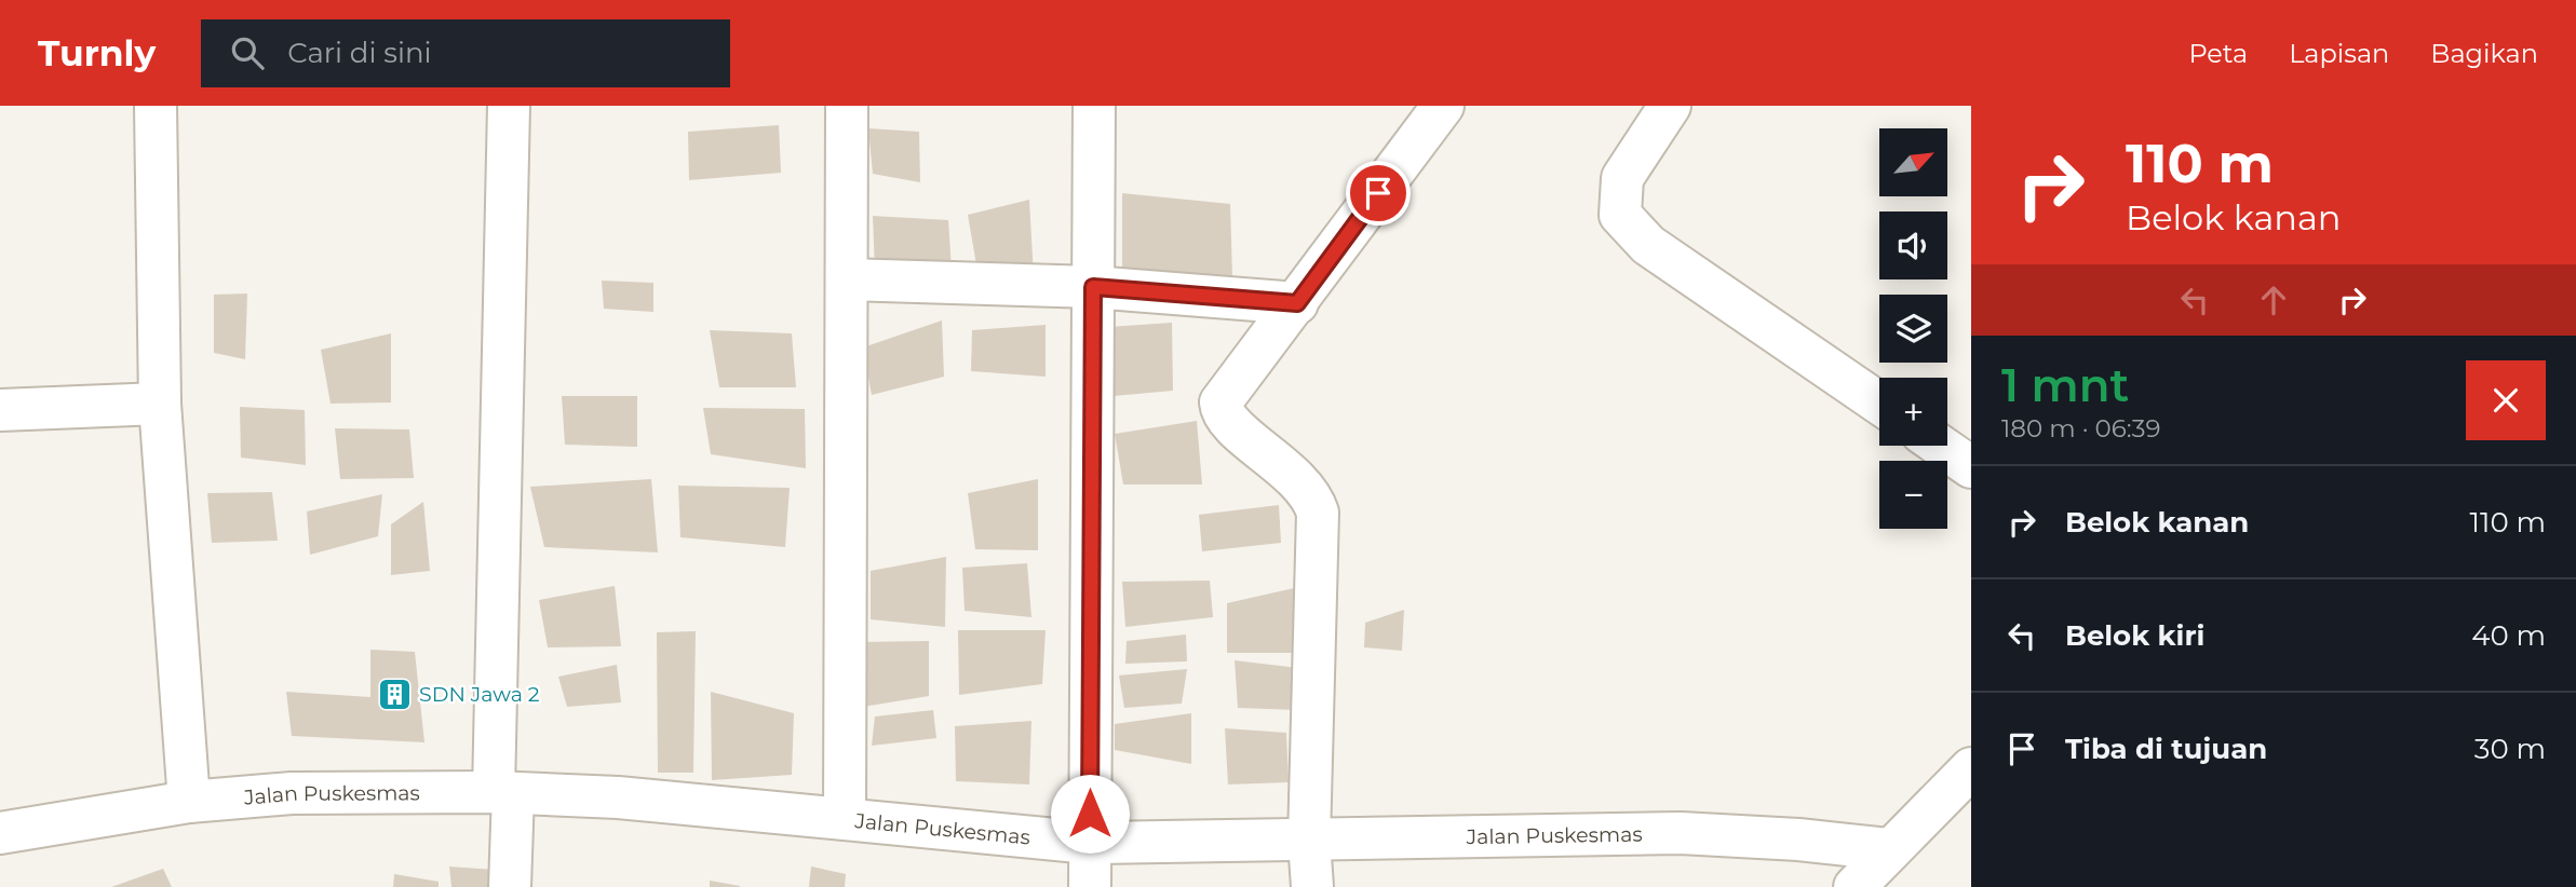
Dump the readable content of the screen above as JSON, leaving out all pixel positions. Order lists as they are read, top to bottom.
{
  "streets": {
    "street": ["Jalan Puskesmas"]
  },
  "places": {
    "building": ["SDN Jawa 2"]
  },
  "north": "top right",
  "page": {
    "header": "Turnly",
    "search": "Cari di sini",
    "nav": ["Peta", "Lapisan", "Bagikan"],
    "turn": ["110 m", "Belok kanan"],
    "map_buttons": ["+", "−"],
    "heading": ["1 mnt", "180 m · 06:39"],
    "list": [
      {
        "name": "Belok kanan",
        "value": "110 m"
      },
      {
        "name": "Belok kiri",
        "value": "40 m"
      },
      {
        "name": "Tiba di tujuan",
        "value": "30 m"
      }
    ]
  }
}
